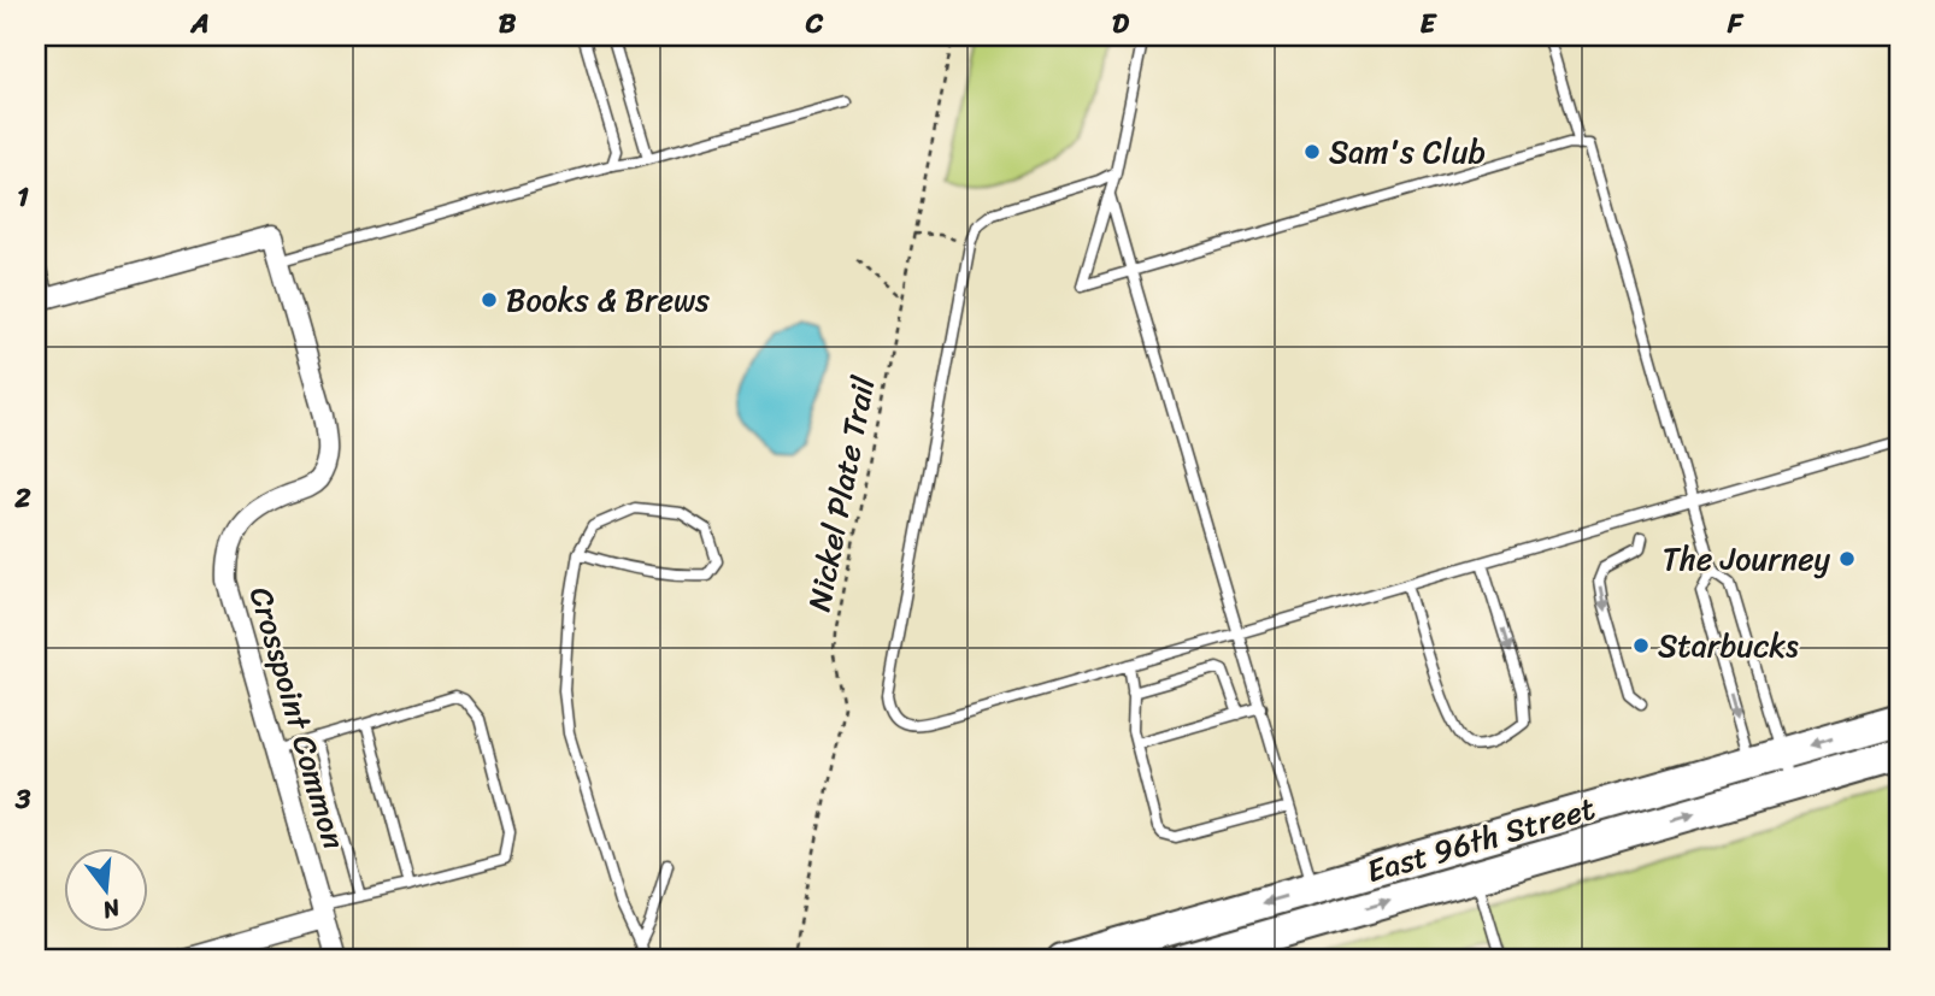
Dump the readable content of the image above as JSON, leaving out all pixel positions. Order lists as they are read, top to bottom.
{
  "streets": {
    "main road": ["East 96th Street"],
    "street": ["Crosspoint Common"],
    "path": ["Nickel Plate Trail"]
  },
  "places": [
    "Sam's Club",
    "Books & Brews",
    "The Journey",
    "Starbucks"
  ],
  "north": "bottom",
  "grid": {
    "columns": [
      "A",
      "B",
      "C",
      "D",
      "E",
      "F"
    ],
    "rows": ["1", "2", "3"]
  }
}
